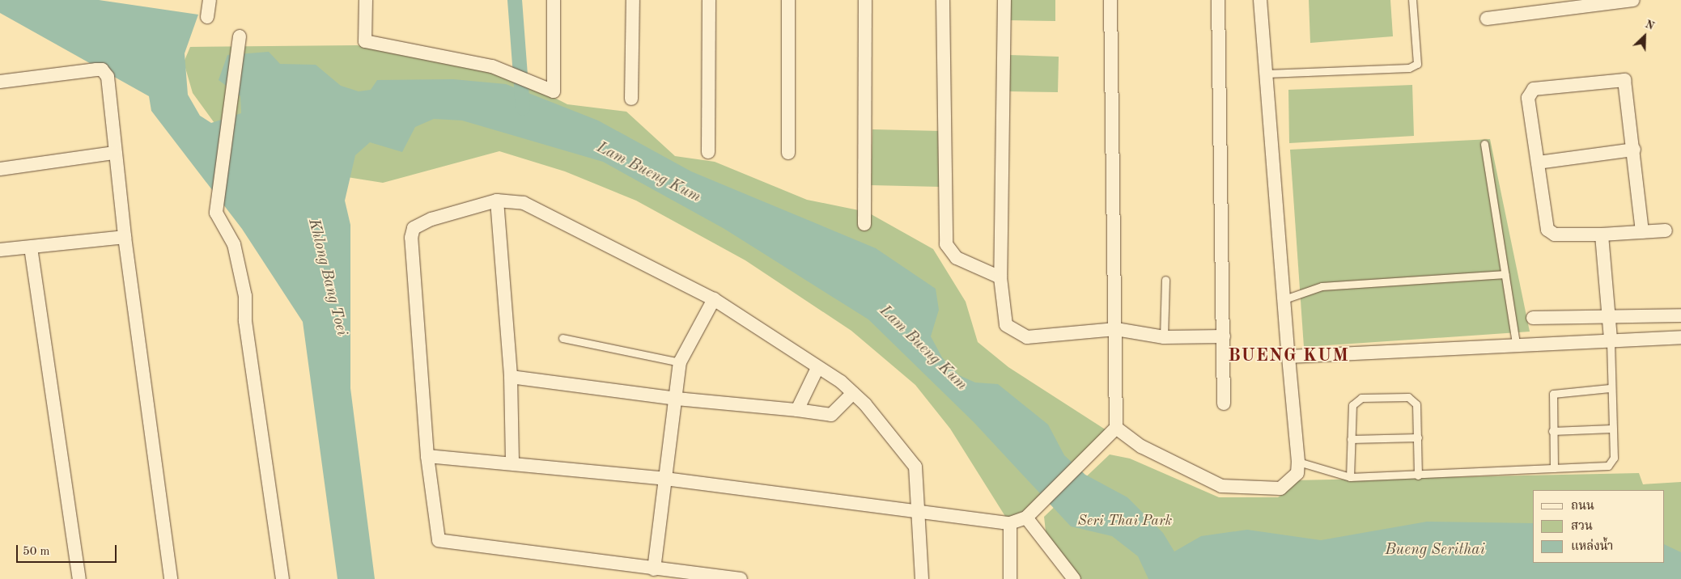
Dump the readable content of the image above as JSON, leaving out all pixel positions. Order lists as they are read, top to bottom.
{
  "districts": ["BUENG KUM"],
  "water": ["Lam Bueng Kum", "Khlong Bang Toei", "Bueng Serithai"],
  "parks": ["Seri Thai Park"],
  "legend": ["ถนน", "สวน", "แหล่งน้ำ"],
  "scale_bar": "50 m",
  "north": "top right"
}
